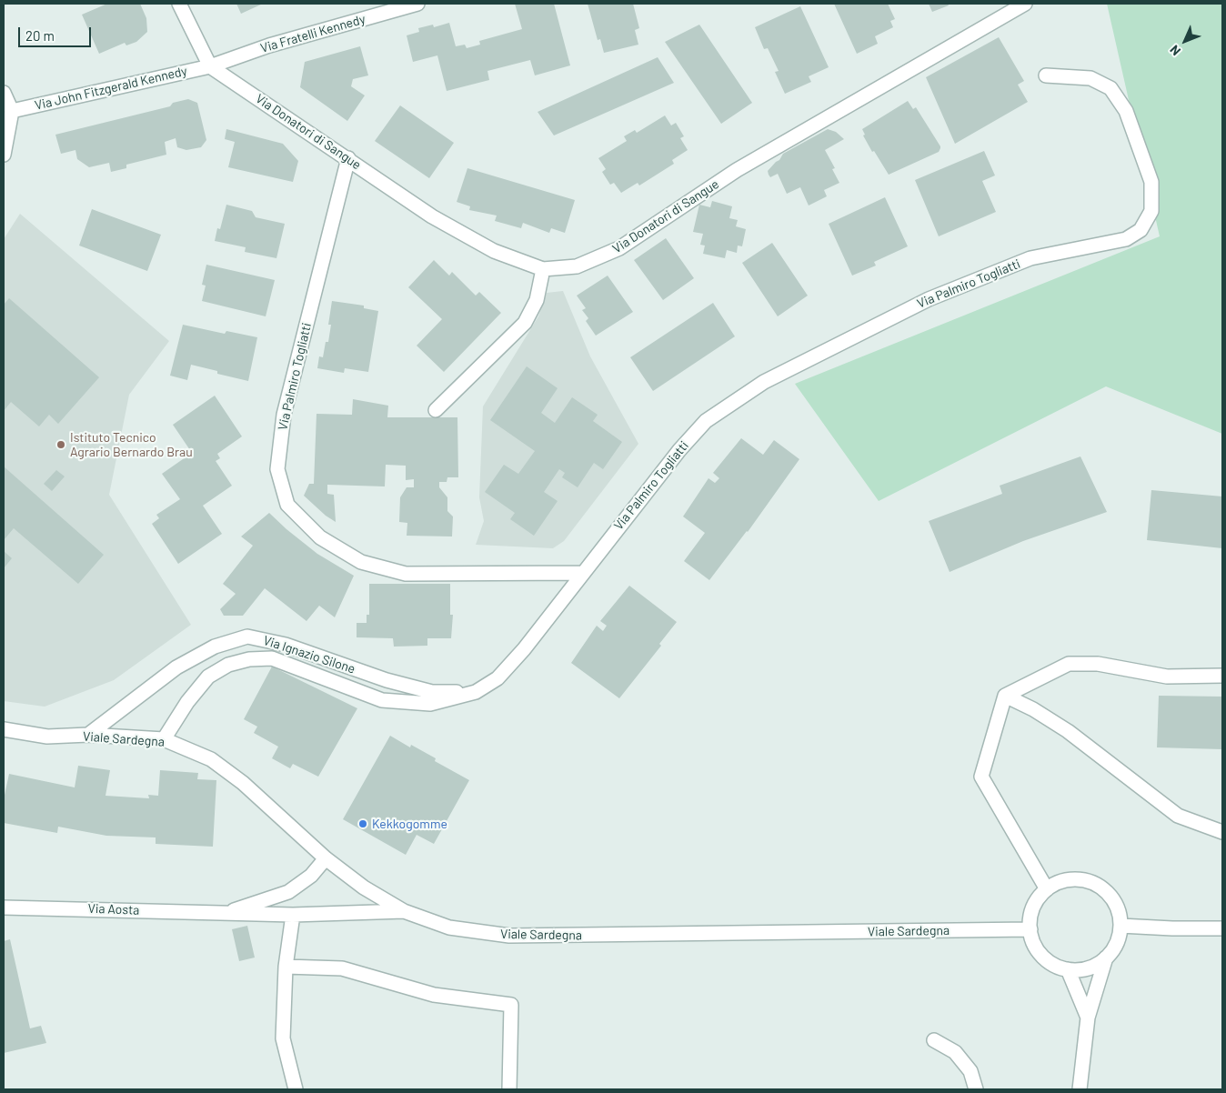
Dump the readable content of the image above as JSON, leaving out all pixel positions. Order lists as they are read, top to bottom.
{
  "streets": {
    "street": [
      "Via Fratelli Kennedy",
      "Via John Fitzgerald Kennedy",
      "Via Donatori di Sangue",
      "Via Palmiro Togliatti",
      "Via Ignazio Silone",
      "Viale Sardegna",
      "Via Aosta"
    ]
  },
  "crossings": [
    ["Via Fratelli Kennedy", "Via John Fitzgerald Kennedy"],
    ["Via Fratelli Kennedy", "Via Donatori di Sangue"],
    ["Via John Fitzgerald Kennedy", "Via Donatori di Sangue"],
    ["Via Donatori di Sangue", "Via Palmiro Togliatti"],
    ["Via Palmiro Togliatti", "Via Ignazio Silone"],
    ["Via Ignazio Silone", "Viale Sardegna"],
    ["Viale Sardegna", "Via Aosta"]
  ],
  "places": ["Istituto Tecnico Agrario Bernardo Brau", "Kekkogomme"],
  "scale_bar": "20 m",
  "north": "bottom left"
}
